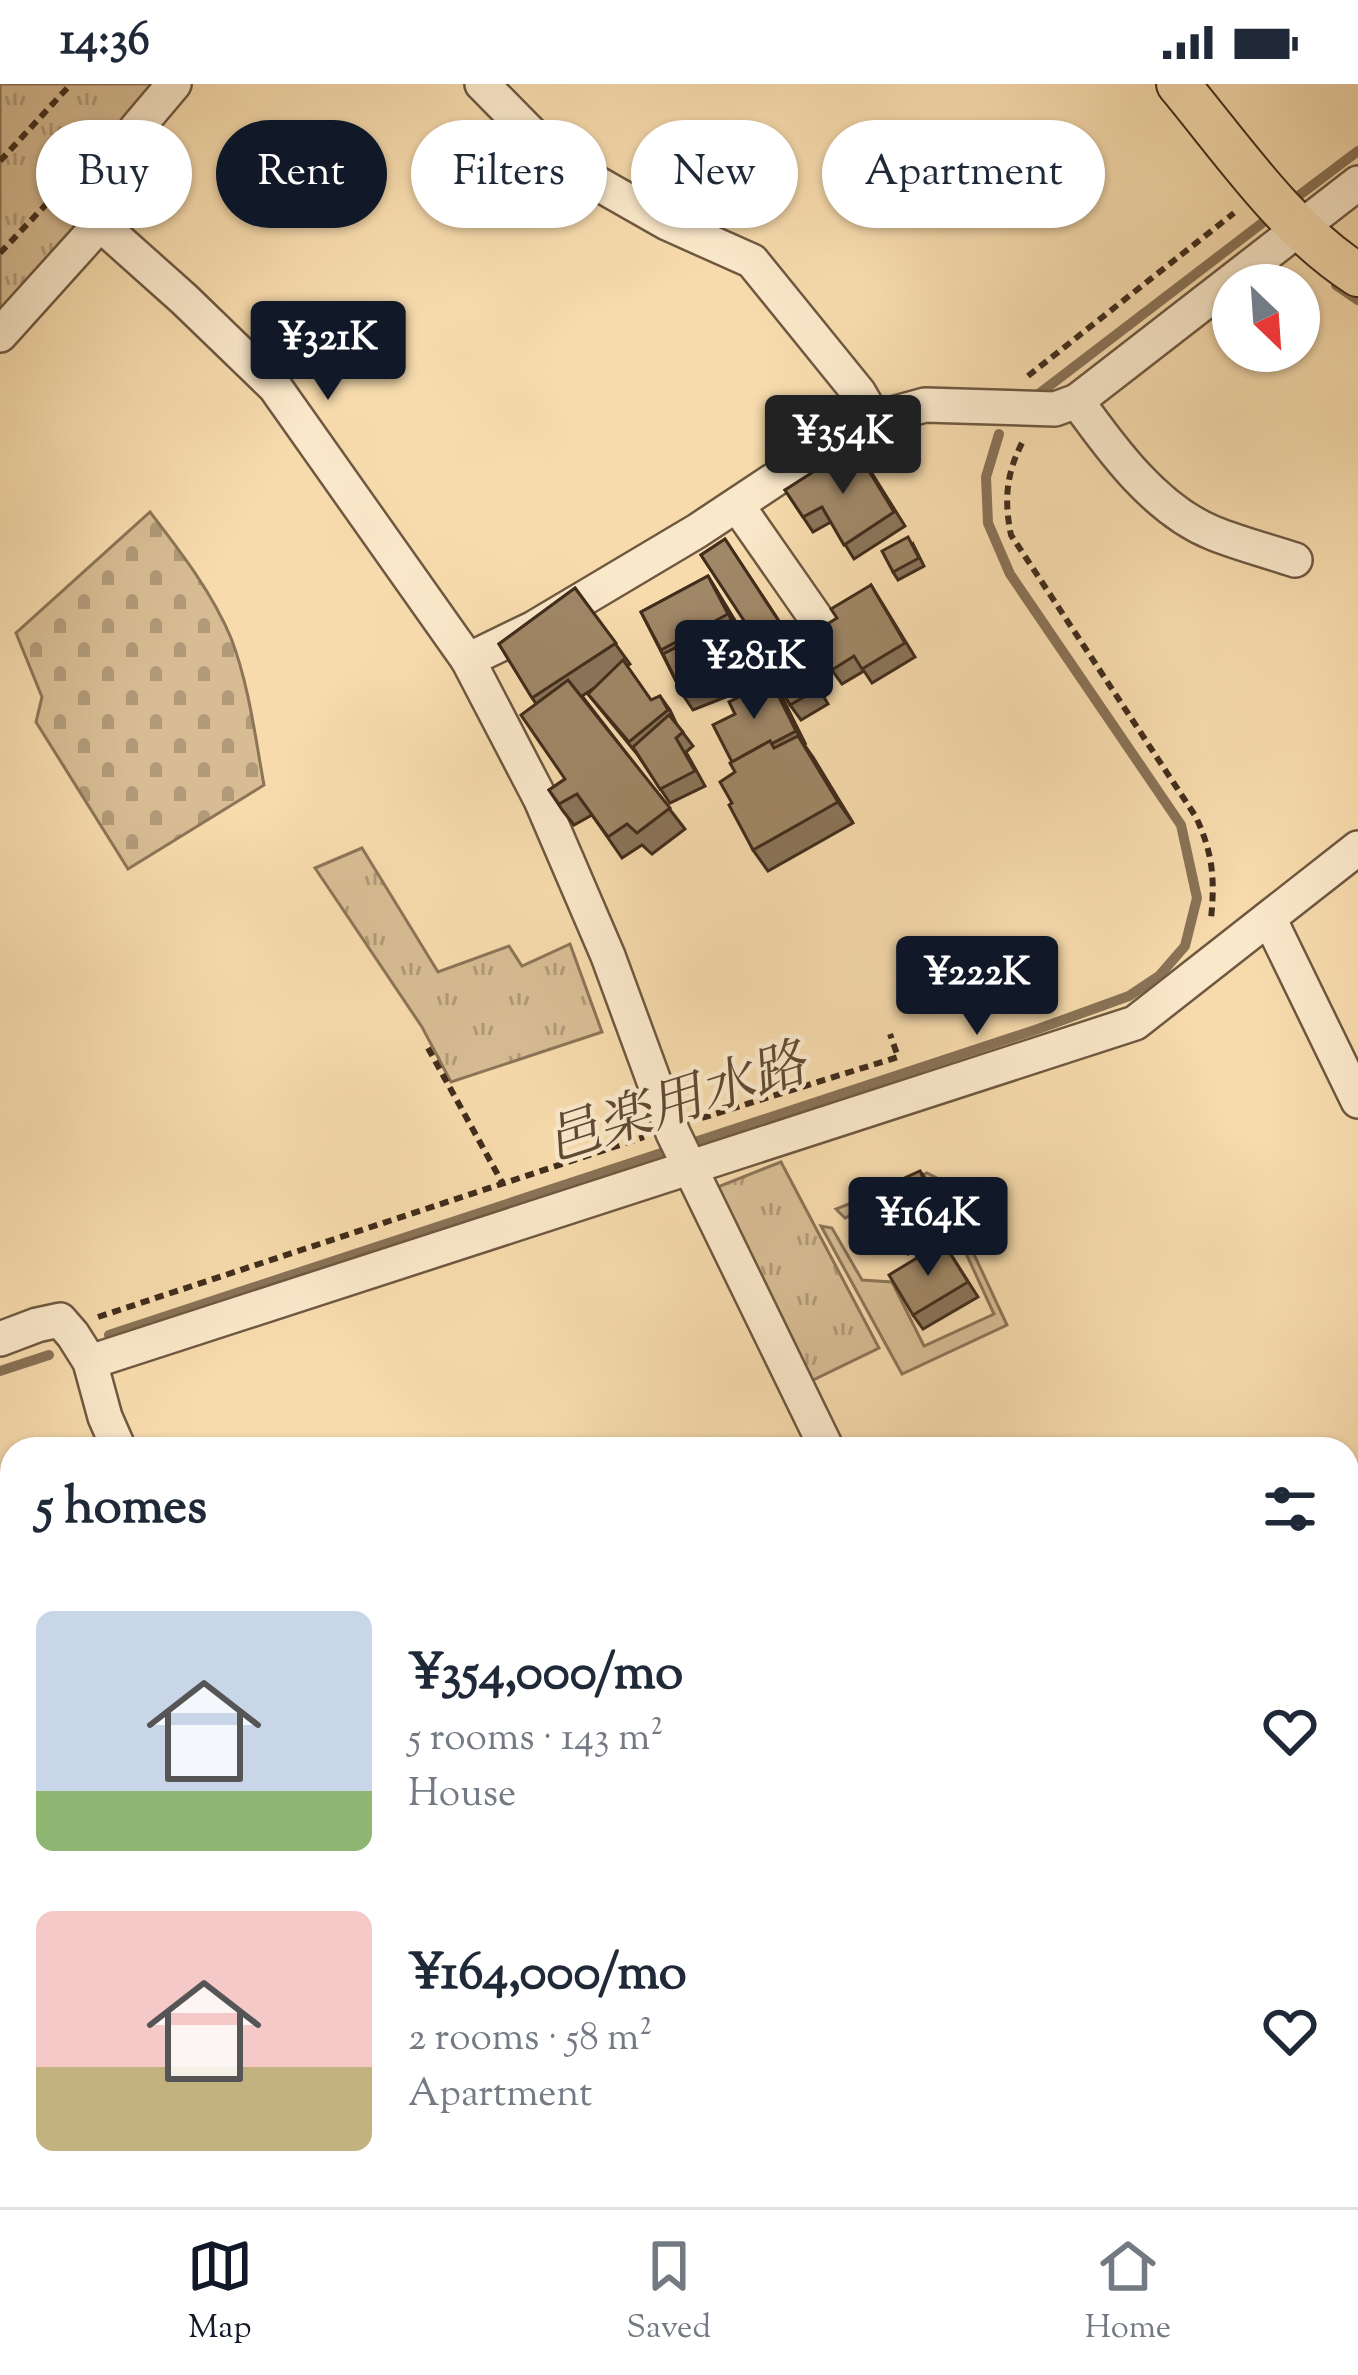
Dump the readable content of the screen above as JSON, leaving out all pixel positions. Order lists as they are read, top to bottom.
{
  "water": ["邑楽用水路"],
  "north": "bottom right",
  "page": {
    "status": "14:36",
    "chip": [
      "Buy",
      "Rent",
      "Filters",
      "New",
      "Apartment"
    ],
    "price": [
      "¥321K",
      "¥354K",
      "¥281K",
      "¥222K",
      "¥164K"
    ],
    "heading": "5 homes",
    "list": [
      {
        "name": "¥354,000/mo",
        "note": "5 rooms · 143 m² · House"
      },
      {
        "name": "¥164,000/mo",
        "note": "2 rooms · 58 m² · Apartment"
      }
    ],
    "tabs": ["Map", "Saved", "Home"]
  }
}
